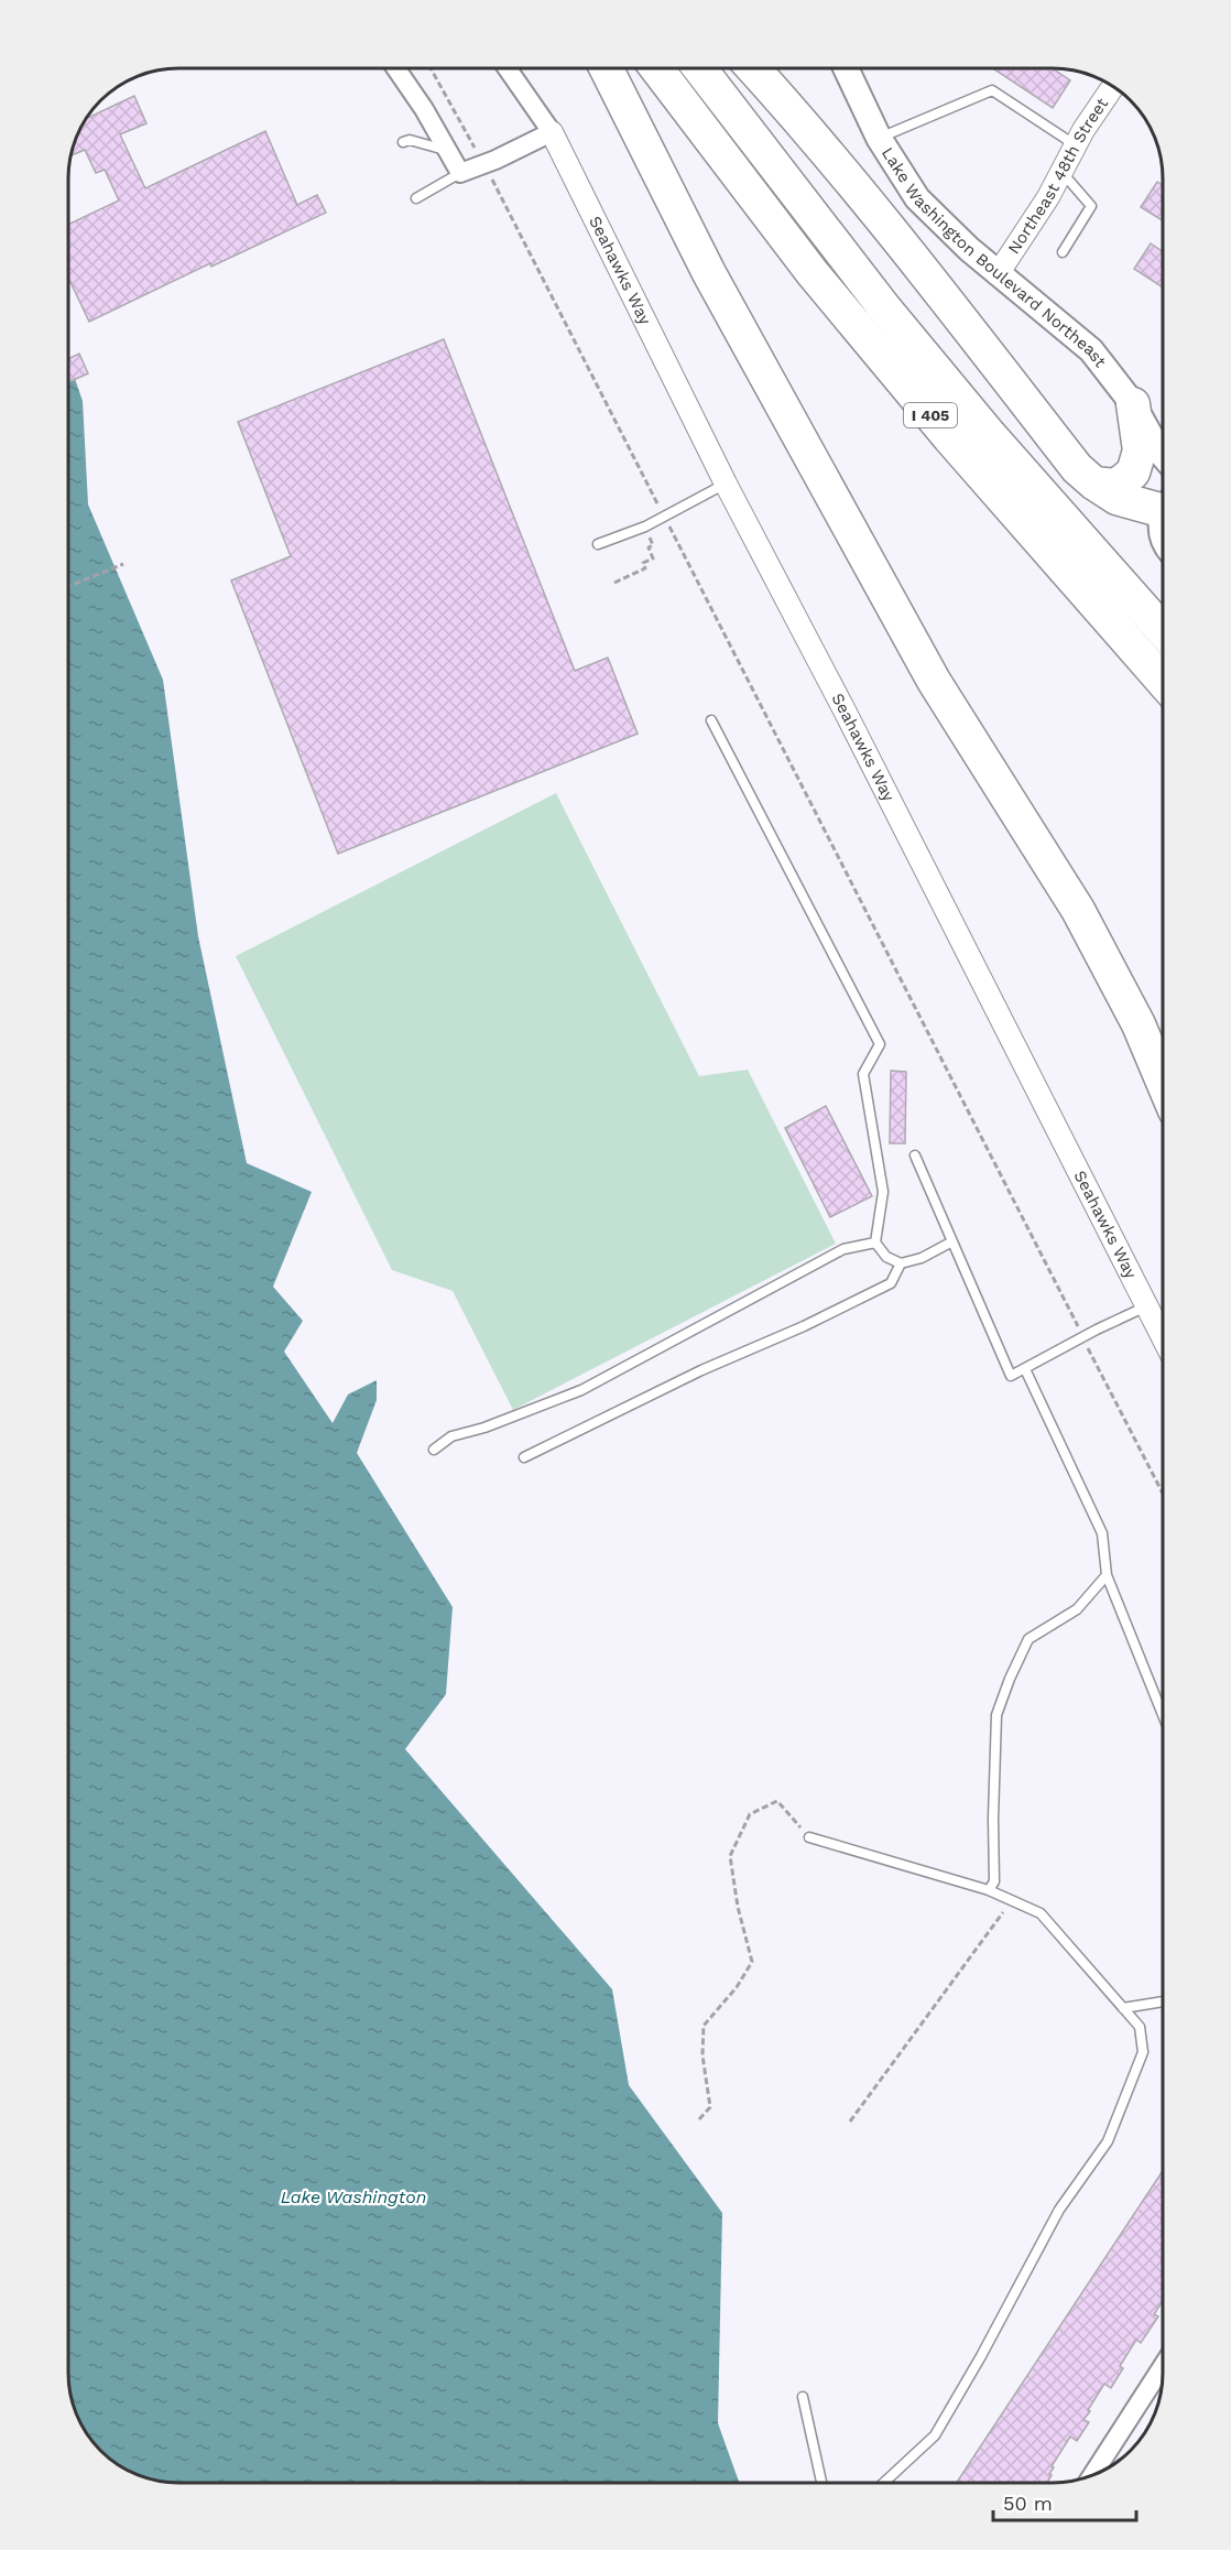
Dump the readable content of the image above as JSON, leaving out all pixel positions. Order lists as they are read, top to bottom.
{
  "streets": {
    "highway": ["I 405"],
    "main road": ["Lake Washington Boulevard Northeast"],
    "street": ["Northeast 48th Street", "Seahawks Way"]
  },
  "crossings": [
    ["Northeast 48th Street", "Lake Washington Boulevard Northeast"]
  ],
  "water": ["Lake Washington"],
  "scale_bar": "50 m"
}
